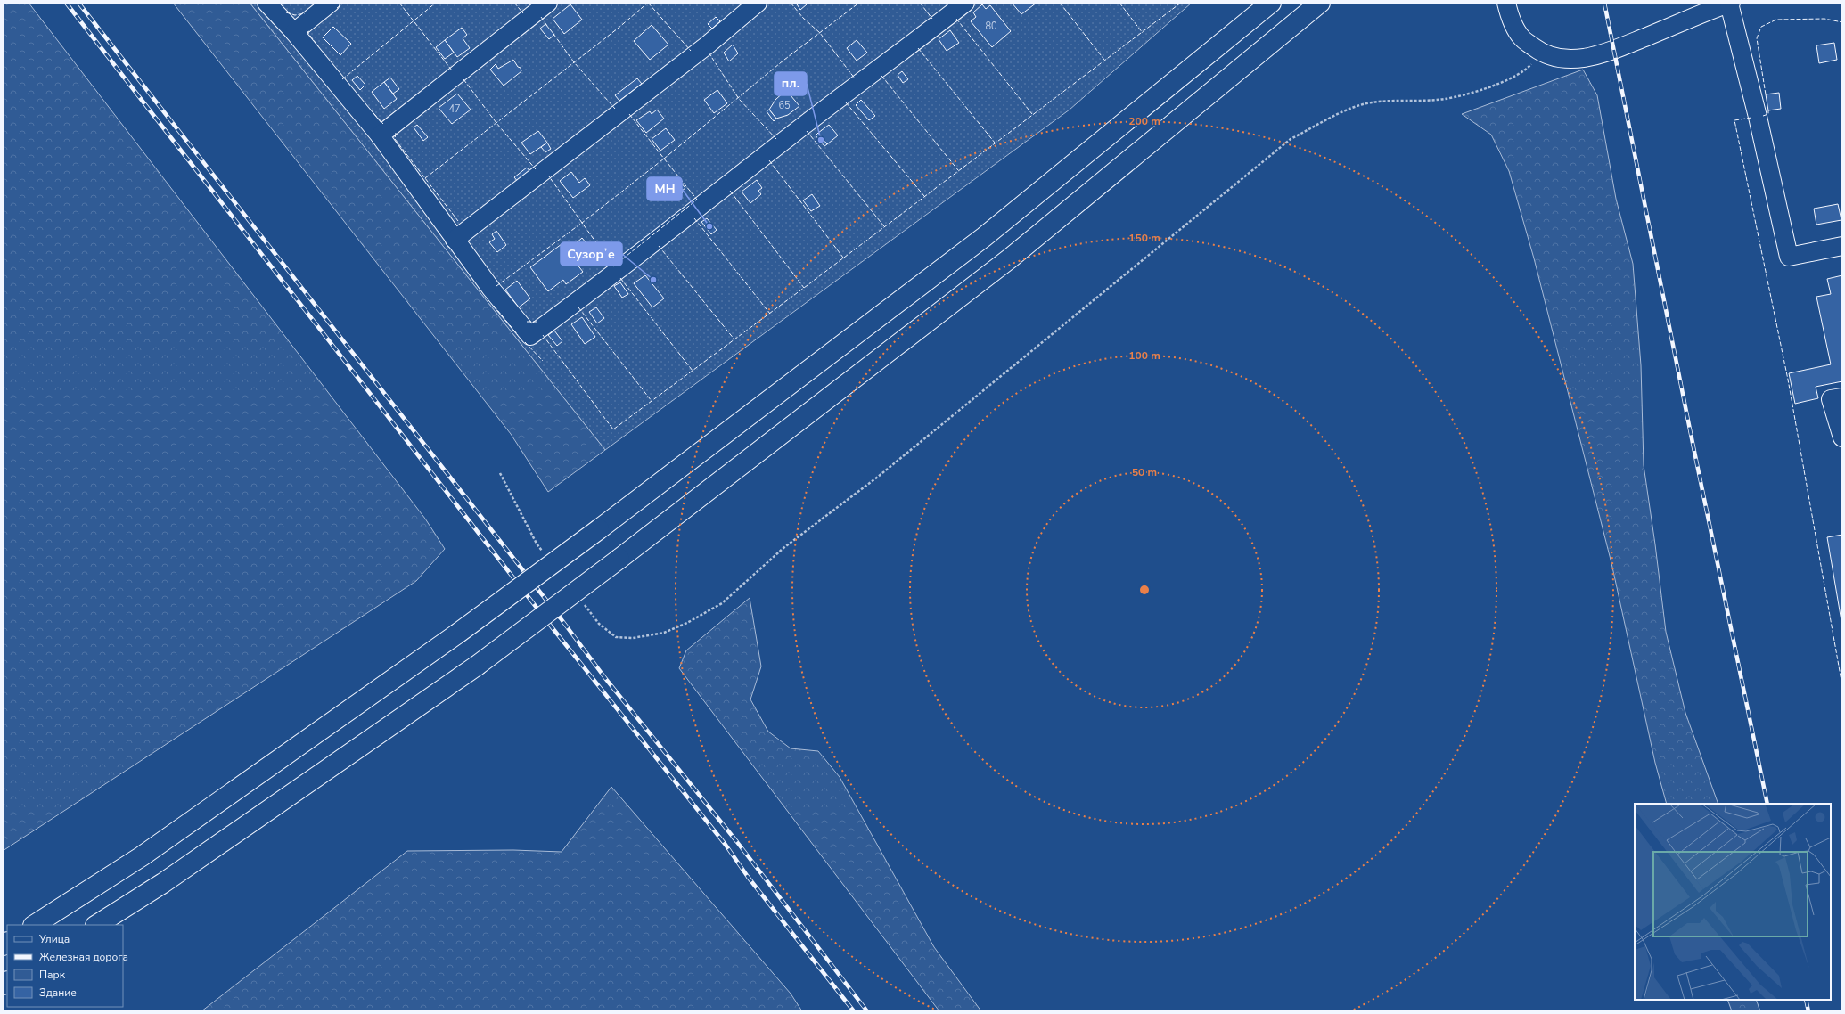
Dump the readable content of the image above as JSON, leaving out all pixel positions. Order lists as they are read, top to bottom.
{
  "places": ["пл.", "МН", "Сузорʼе"],
  "house_numbers": ["80", "65", "47"],
  "legend": [
    "Улица",
    "Железная дорога",
    "Парк",
    "Здание"
  ],
  "rings": [
    "200 m",
    "150 m",
    "100 m",
    "50 m"
  ]
}
